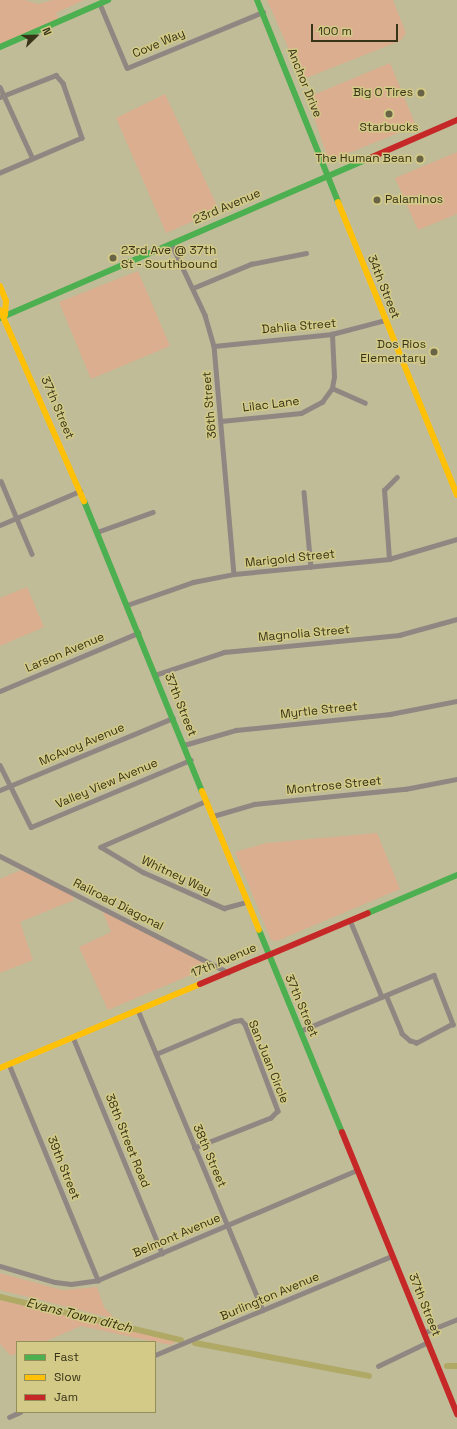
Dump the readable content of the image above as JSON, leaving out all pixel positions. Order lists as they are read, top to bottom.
{
  "streets": {
    "main road": [
      "Anchor Drive",
      "23rd Avenue",
      "34th Street",
      "37th Street",
      "17th Avenue"
    ],
    "street": [
      "Cove Way",
      "Dahlia Street",
      "36th Street",
      "Lilac Lane",
      "Marigold Street",
      "Magnolia Street",
      "Larson Avenue",
      "Myrtle Street",
      "McAvoy Avenue",
      "Valley View Avenue",
      "Montrose Street",
      "Whitney Way",
      "Railroad Diagonal",
      "San Juan Circle",
      "38th Street Road",
      "38th Street",
      "39th Street",
      "Belmont Avenue",
      "Burlington Avenue"
    ]
  },
  "crossings": [
    ["Cove Way", "Anchor Drive"],
    ["Anchor Drive", "23rd Avenue"],
    ["Anchor Drive", "34th Street"],
    ["23rd Avenue", "34th Street"],
    ["23rd Avenue", "36th Street"],
    ["23rd Avenue", "37th Street"],
    ["34th Street", "Dahlia Street"],
    ["Dahlia Street", "36th Street"],
    ["36th Street", "Lilac Lane"],
    ["36th Street", "Marigold Street"],
    ["37th Street", "Marigold Street"],
    ["37th Street", "Magnolia Street"],
    ["37th Street", "Larson Avenue"],
    ["37th Street", "Myrtle Street"],
    ["37th Street", "McAvoy Avenue"],
    ["37th Street", "Valley View Avenue"],
    ["37th Street", "Montrose Street"],
    ["37th Street", "Whitney Way"],
    ["37th Street", "17th Avenue"],
    ["37th Street", "Belmont Avenue"],
    ["37th Street", "Burlington Avenue"],
    ["McAvoy Avenue", "Valley View Avenue"],
    ["Railroad Diagonal", "17th Avenue"],
    ["17th Avenue", "38th Street Road"],
    ["17th Avenue", "38th Street"],
    ["17th Avenue", "39th Street"],
    ["San Juan Circle", "38th Street"],
    ["38th Street Road", "Belmont Avenue"],
    ["38th Street", "Belmont Avenue"],
    ["38th Street", "Burlington Avenue"],
    ["39th Street", "Belmont Avenue"]
  ],
  "water": ["Evans Town ditch"],
  "places": [
    "Big O Tires",
    "Starbucks",
    "The Human Bean",
    "Palaminos",
    "23rd Ave @ 37th St - Southbound",
    "Dos Rios Elementary"
  ],
  "legend": ["Fast", "Slow", "Jam"],
  "scale_bar": "100 m",
  "north": "top right"
}
